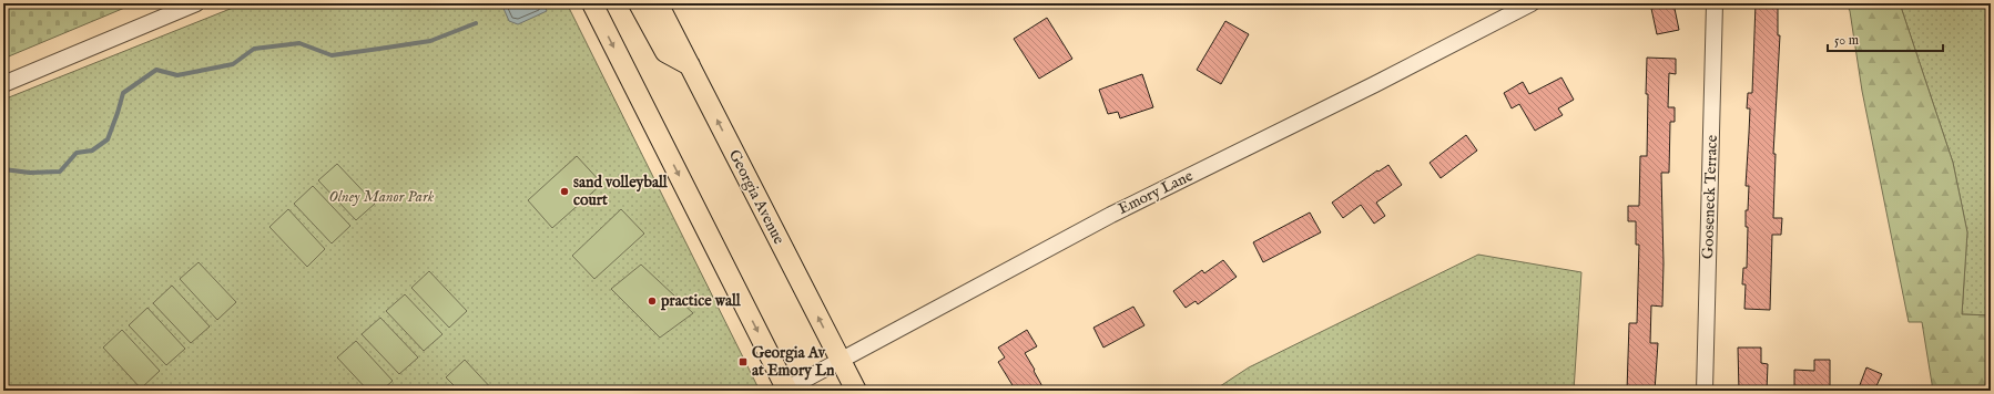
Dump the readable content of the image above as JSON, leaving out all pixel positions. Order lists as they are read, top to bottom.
{
  "streets": {
    "main road": ["Georgia Avenue"],
    "street": ["Emory Lane", "Gooseneck Terrace"]
  },
  "crossings": [
    ["Emory Lane", "Georgia Avenue"]
  ],
  "parks": ["Olney Manor Park"],
  "places": {
    "other": ["sand volleyball court", "practice wall"],
    "transit": ["Georgia Av at Emory Ln"]
  },
  "scale_bar": "50 m"
}
